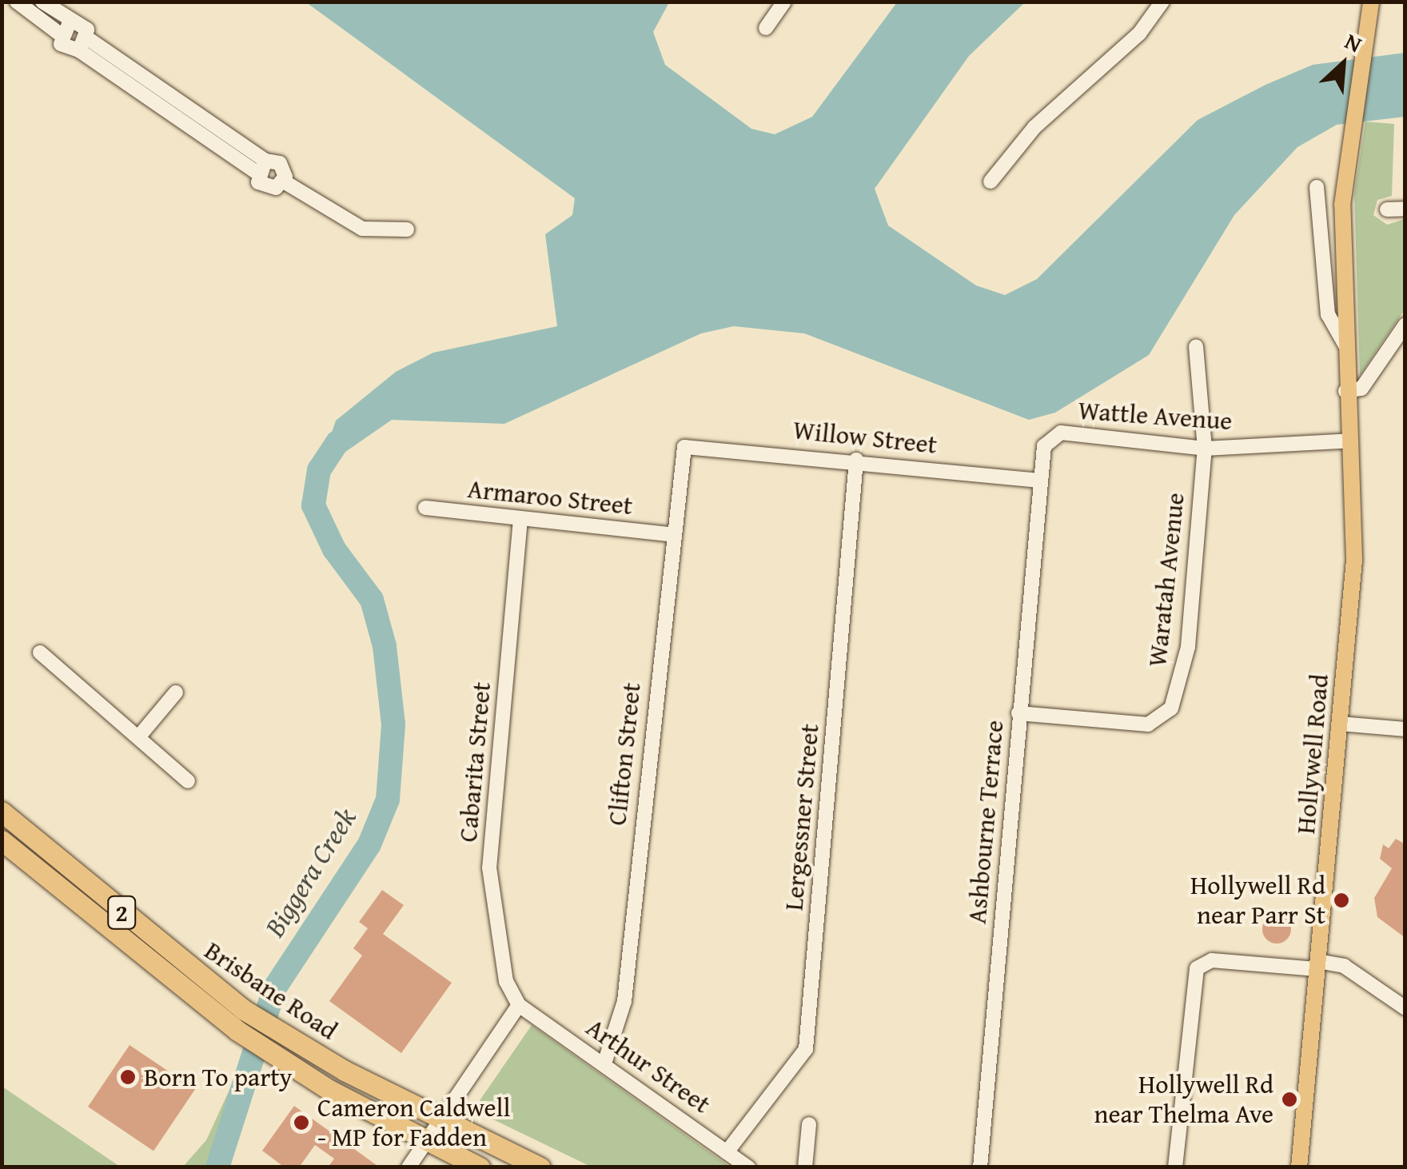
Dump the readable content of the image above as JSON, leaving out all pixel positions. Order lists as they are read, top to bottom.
{
  "streets": {
    "highway": ["2", "Brisbane Road"],
    "main road": ["Hollywell Road"],
    "street": [
      "Wattle Avenue",
      "Willow Street",
      "Armaroo Street",
      "Waratah Avenue",
      "Clifton Street",
      "Cabarita Street",
      "Lergessner Street",
      "Ashbourne Terrace",
      "Arthur Street"
    ]
  },
  "crossings": [
    ["Wattle Avenue", "Willow Street"],
    ["Wattle Avenue", "Waratah Avenue"],
    ["Wattle Avenue", "Hollywell Road"],
    ["Wattle Avenue", "Ashbourne Terrace"],
    ["Willow Street", "Clifton Street"],
    ["Willow Street", "Lergessner Street"],
    ["Willow Street", "Ashbourne Terrace"],
    ["Armaroo Street", "Clifton Street"],
    ["Armaroo Street", "Cabarita Street"],
    ["Waratah Avenue", "Ashbourne Terrace"],
    ["Clifton Street", "Arthur Street"],
    ["Cabarita Street", "Arthur Street"],
    ["Lergessner Street", "Arthur Street"]
  ],
  "water": ["Biggera Creek"],
  "places": [
    "Hollywell Rd near Parr St",
    "Born To party",
    "Hollywell Rd near Thelma Ave",
    "Cameron Caldwell - MP for Fadden"
  ],
  "north": "top right"
}
